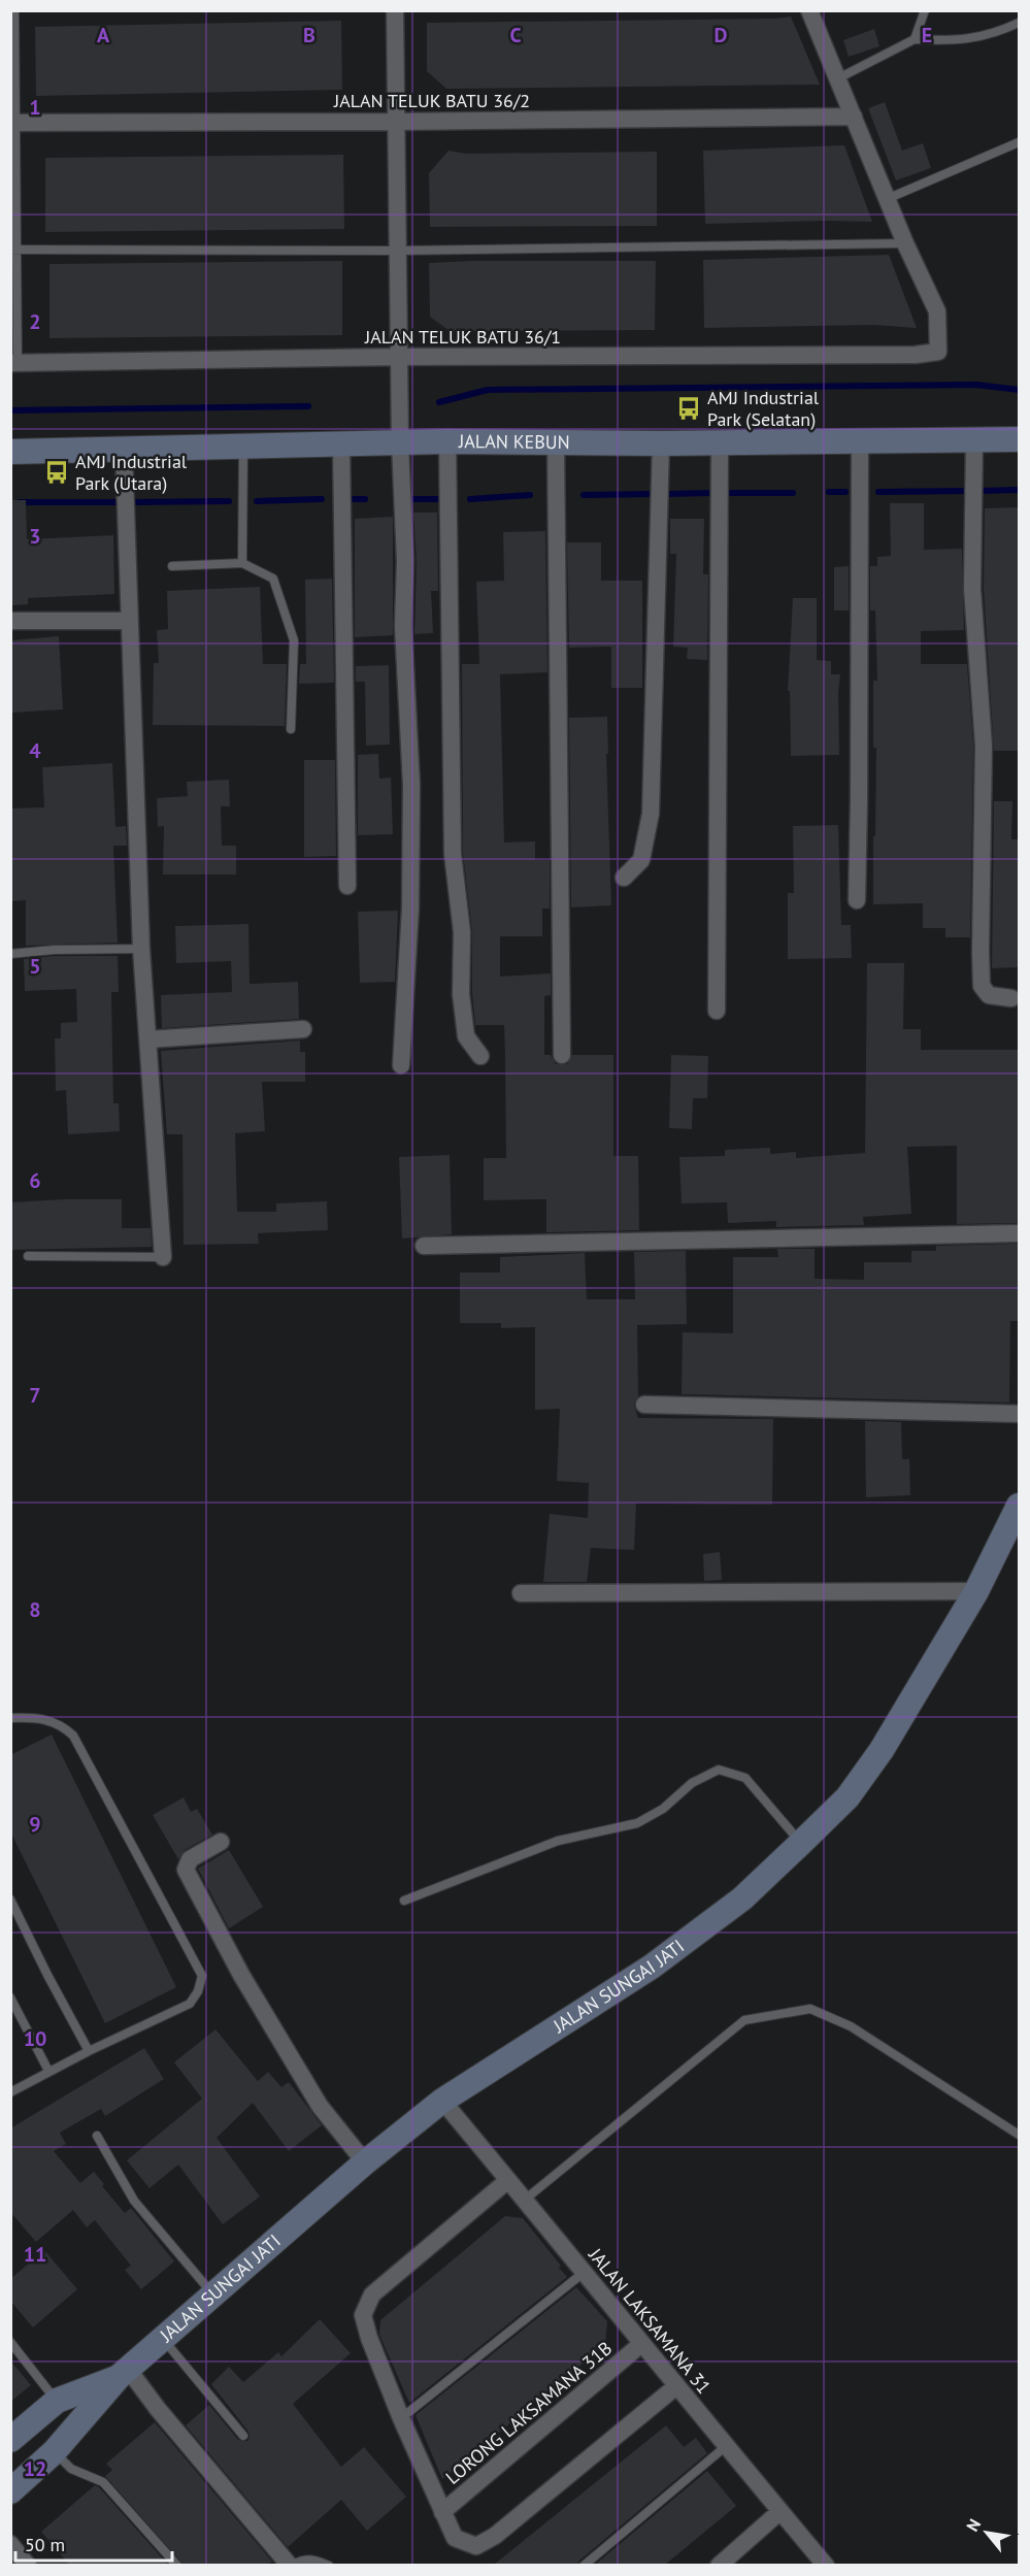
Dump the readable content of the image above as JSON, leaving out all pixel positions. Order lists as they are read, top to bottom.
{
  "streets": {
    "main road": ["JALAN KEBUN", "JALAN SUNGAI JATI"],
    "street": [
      "JALAN TELUK BATU 36/2",
      "JALAN TELUK BATU 36/1",
      "JALAN LAKSAMANA 31",
      "LORONG LAKSAMANA 31B"
    ]
  },
  "crossings": [
    ["JALAN SUNGAI JATI", "JALAN LAKSAMANA 31"],
    ["JALAN LAKSAMANA 31", "LORONG LAKSAMANA 31B"]
  ],
  "places": {
    "bus stop": ["AMJ Industrial Park (Selatan)", "AMJ Industrial Park (Utara)"]
  },
  "scale_bar": "50 m",
  "north": "top left",
  "grid": {
    "columns": [
      "A",
      "B",
      "C",
      "D",
      "E"
    ],
    "rows": [
      "1",
      "2",
      "3",
      "4",
      "5",
      "6",
      "7",
      "8",
      "9",
      "10",
      "11",
      "12"
    ]
  }
}
